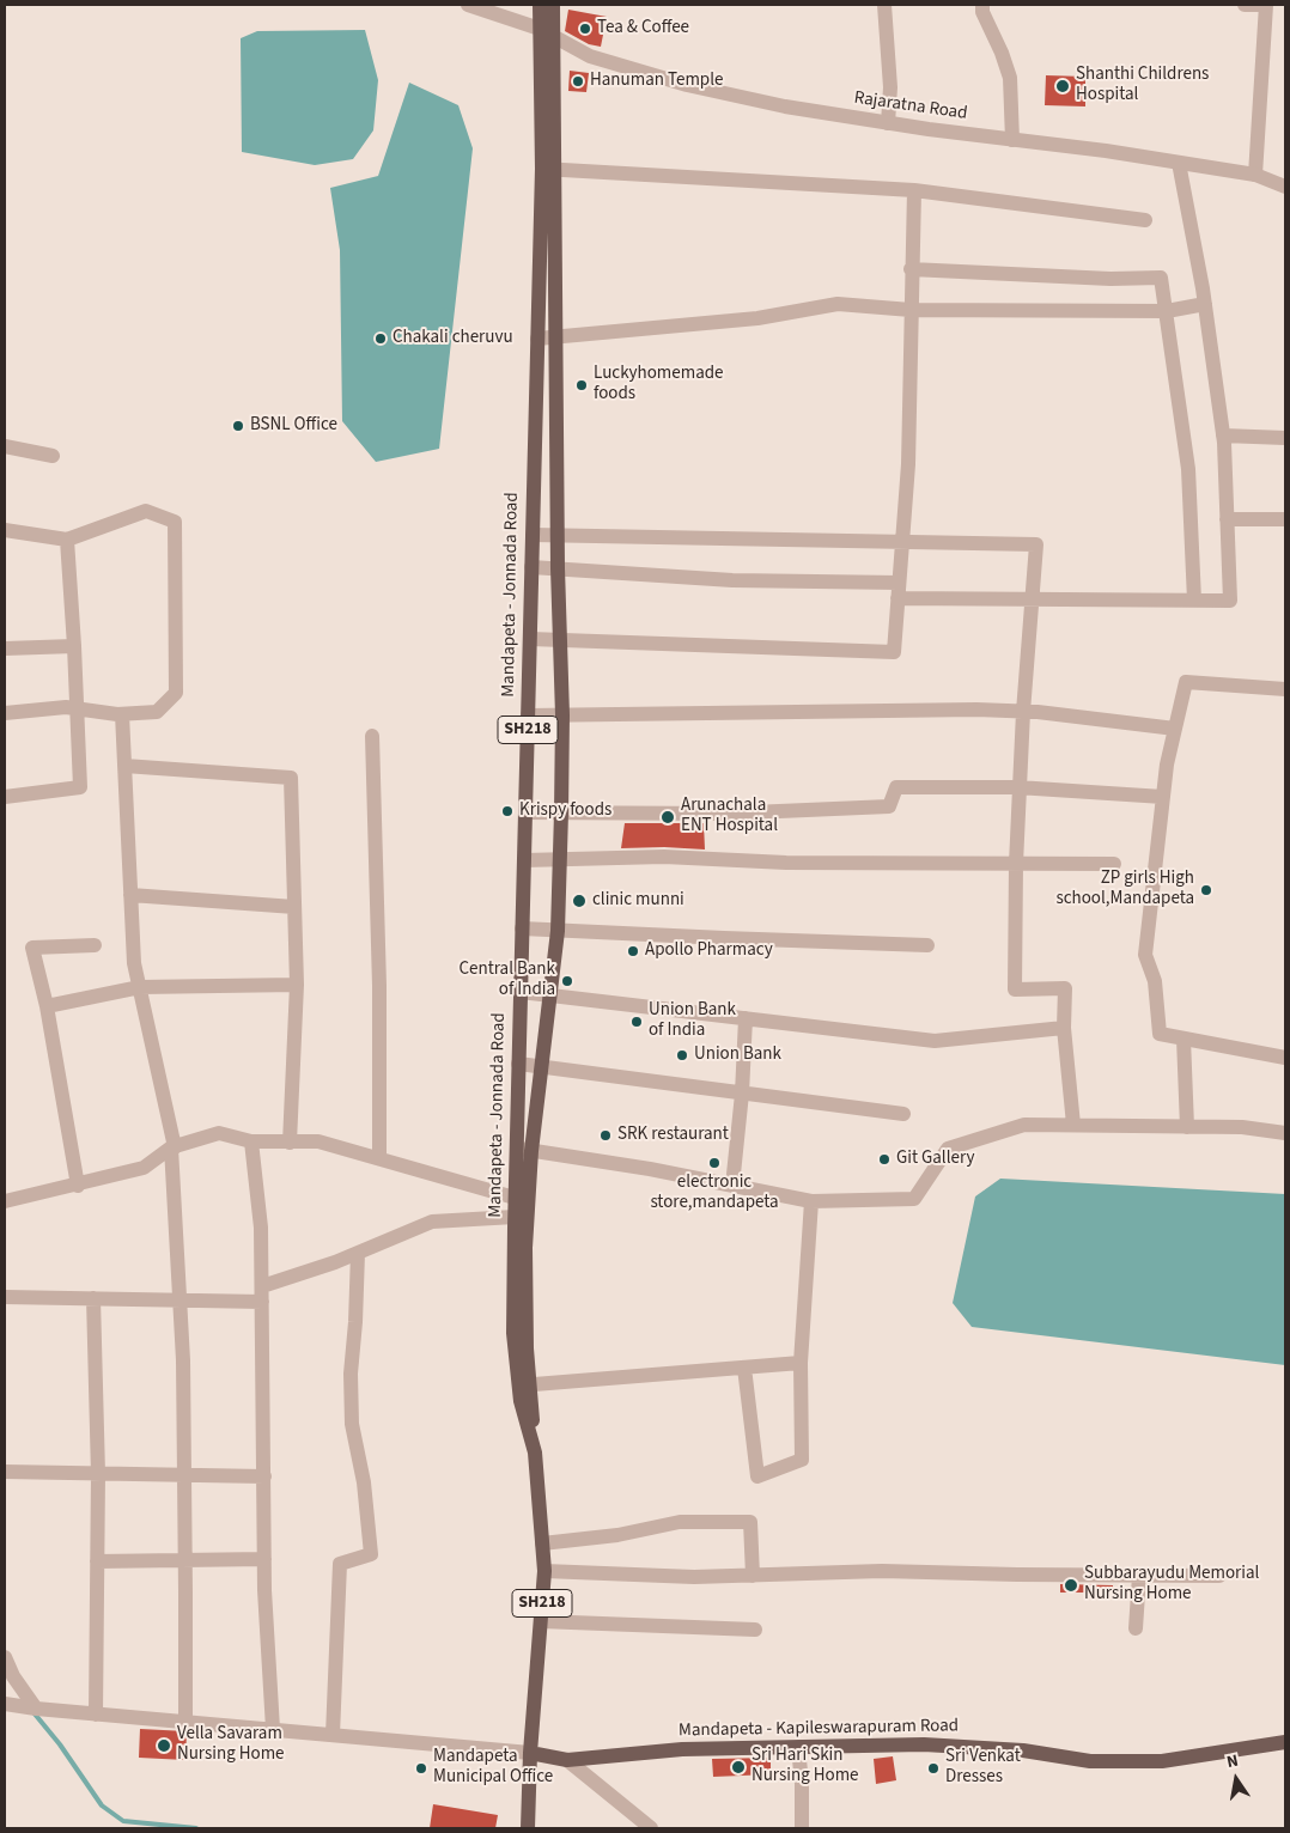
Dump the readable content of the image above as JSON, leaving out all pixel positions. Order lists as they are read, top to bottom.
{
  "streets": {
    "main road": ["Mandapeta - Jonnada Road", "SH218", "Mandapeta - Kapileswarapuram Road"],
    "street": ["Rajaratna Road"]
  },
  "crossings": [
    ["Rajaratna Road", "Mandapeta - Jonnada Road"],
    ["Rajaratna Road", "SH218"],
    ["Mandapeta - Jonnada Road", "SH218"],
    ["Mandapeta - Jonnada Road", "Mandapeta - Kapileswarapuram Road"]
  ],
  "places": [
    "Tea & Coffee",
    "Hanuman Temple",
    "Shanthi Childrens Hospital",
    "Chakali cheruvu",
    "Luckyhomemade foods",
    "BSNL Office",
    "Krispy foods",
    "Arunachala ENT Hospital",
    "ZP girls High school,Mandapeta",
    "clinic munni",
    "Apollo Pharmacy",
    "Central Bank of India",
    "Union Bank of India",
    "Union Bank",
    "SRK restaurant",
    "Git Gallery",
    "electronic store,mandapeta",
    "Subbarayudu Memorial Nursing Home",
    "Vella Savaram Nursing Home",
    "Sri Hari Skin Nursing Home",
    "Mandapeta Municipal Office",
    "Sri Venkat Dresses"
  ],
  "north": "top"
}
